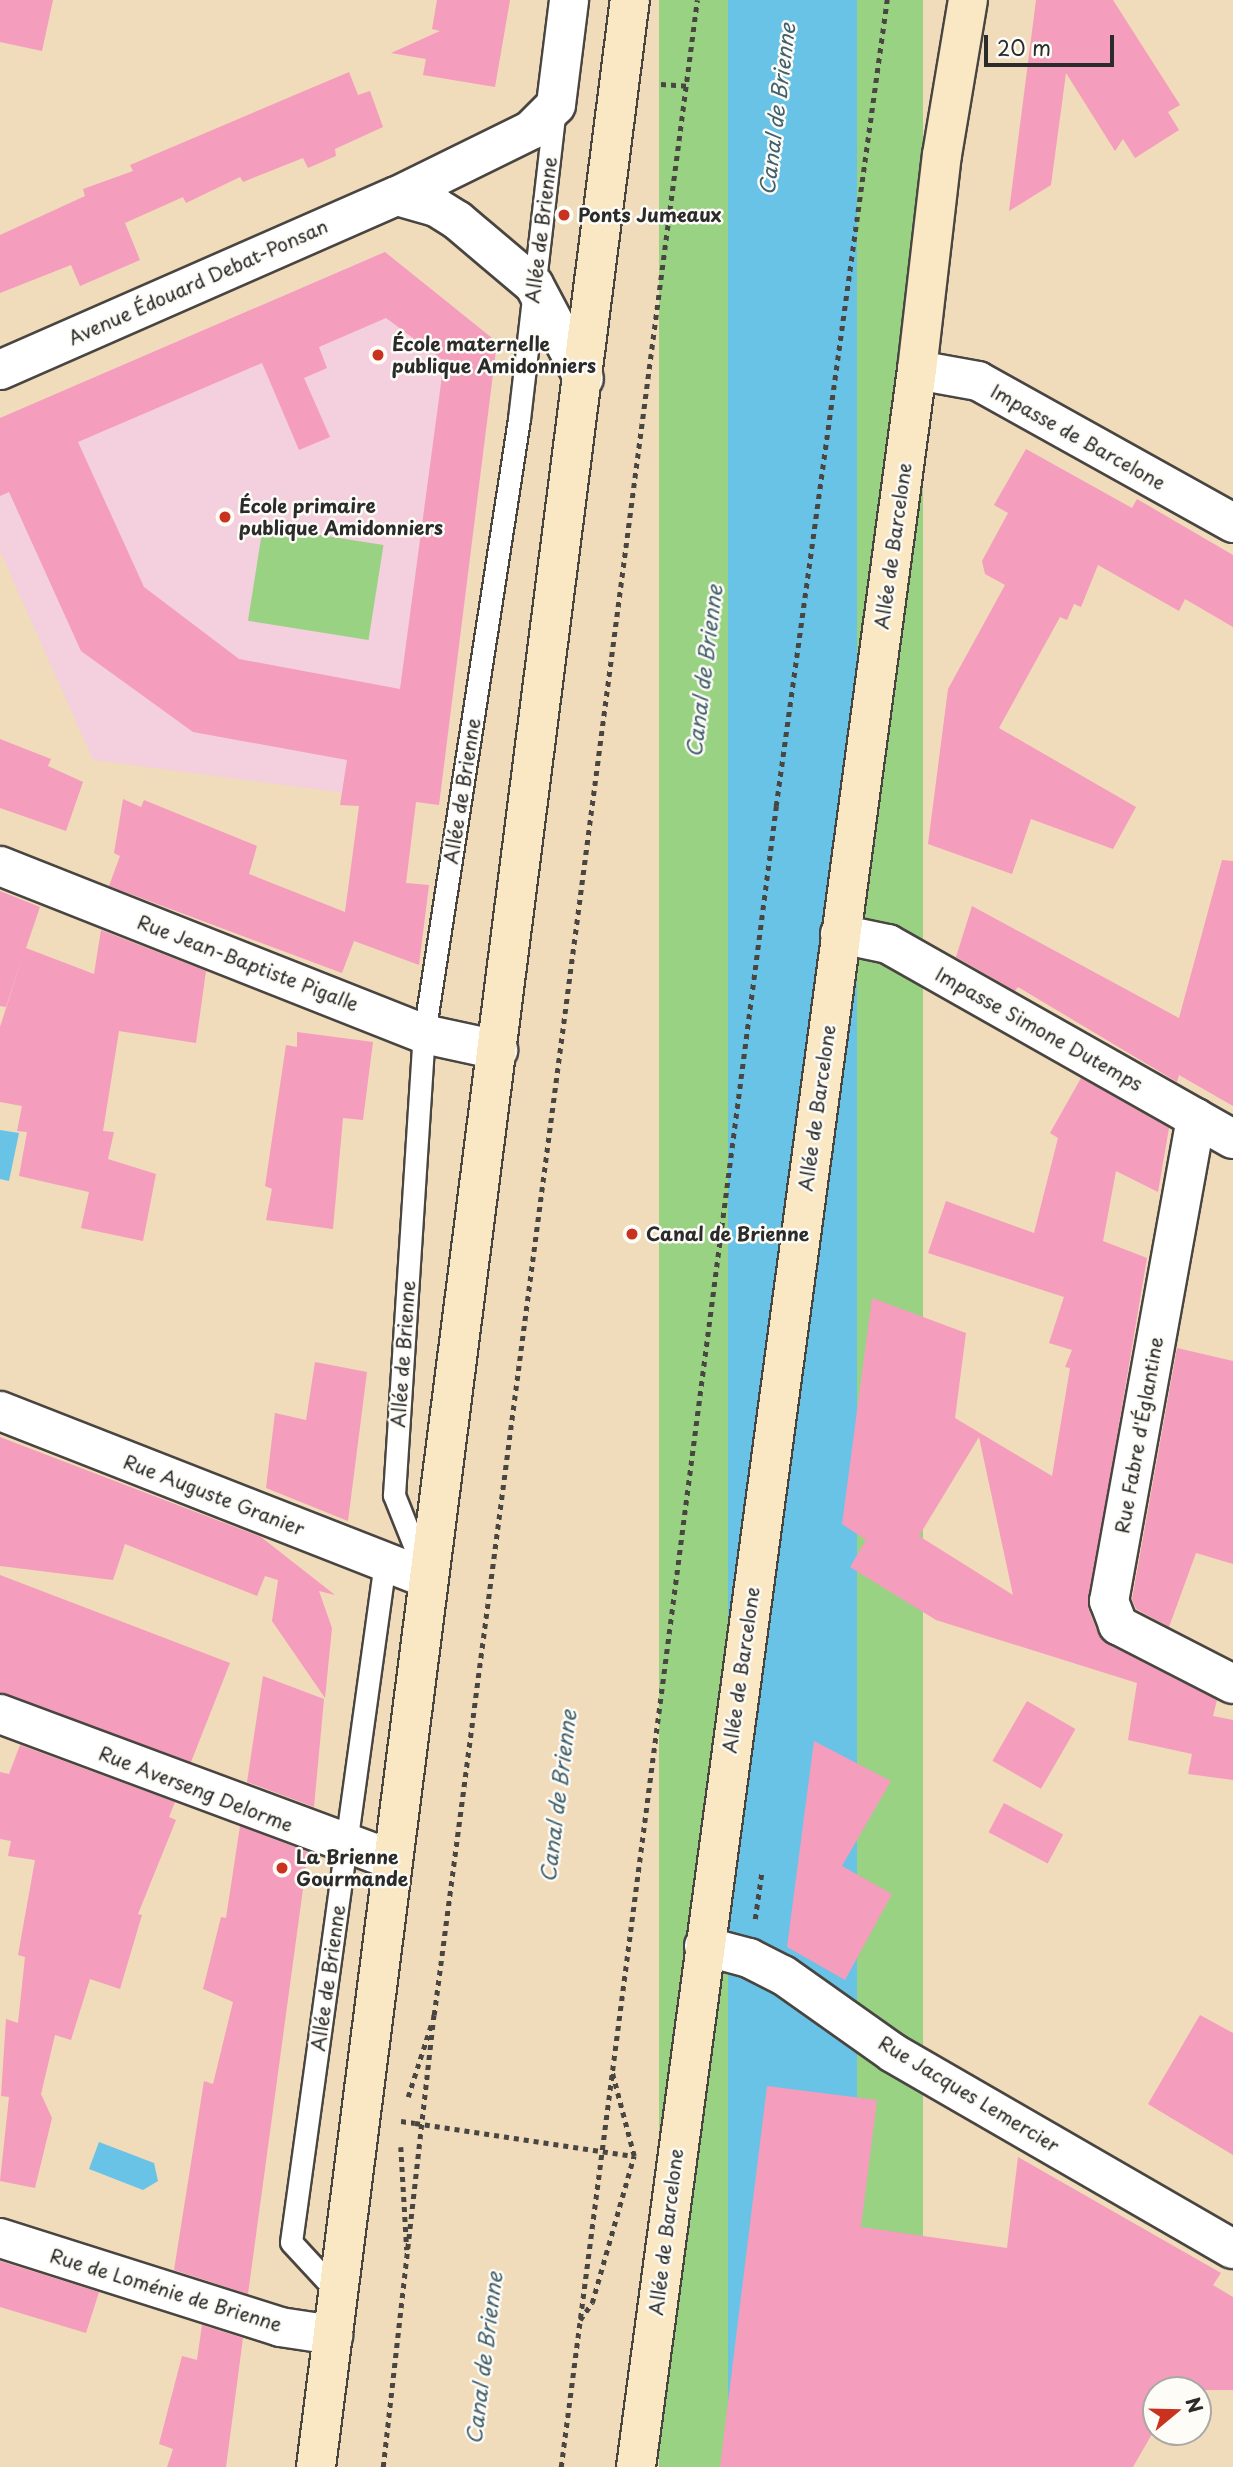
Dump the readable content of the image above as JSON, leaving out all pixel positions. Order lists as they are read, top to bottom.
{
  "streets": {
    "main road": ["Allée de Brienne", "Allée de Barcelone"],
    "street": [
      "Avenue Édouard Debat-Ponsan",
      "Impasse de Barcelone",
      "Rue Jean-Baptiste Pigalle",
      "Impasse Simone Dutemps",
      "Rue Fabre d'Églantine",
      "Rue Auguste Granier",
      "Rue Averseng Delorme",
      "Rue Jacques Lemercier",
      "Rue de Loménie de Brienne"
    ]
  },
  "crossings": [
    ["Allée de Brienne", "Avenue Édouard Debat-Ponsan"],
    ["Allée de Brienne", "Rue Jean-Baptiste Pigalle"],
    ["Allée de Brienne", "Rue Auguste Granier"],
    ["Allée de Brienne", "Rue Averseng Delorme"],
    ["Allée de Brienne", "Rue de Loménie de Brienne"],
    ["Impasse de Barcelone", "Allée de Barcelone"],
    ["Allée de Barcelone", "Impasse Simone Dutemps"],
    ["Allée de Barcelone", "Rue Jacques Lemercier"],
    ["Impasse Simone Dutemps", "Rue Fabre d'Églantine"]
  ],
  "water": ["Canal de Brienne"],
  "places": [
    "Ponts Jumeaux",
    "École maternelle publique Amidonniers",
    "École primaire publique Amidonniers",
    "Canal de Brienne",
    "La Brienne Gourmande"
  ],
  "scale_bar": "20 m",
  "north": "right"
}
